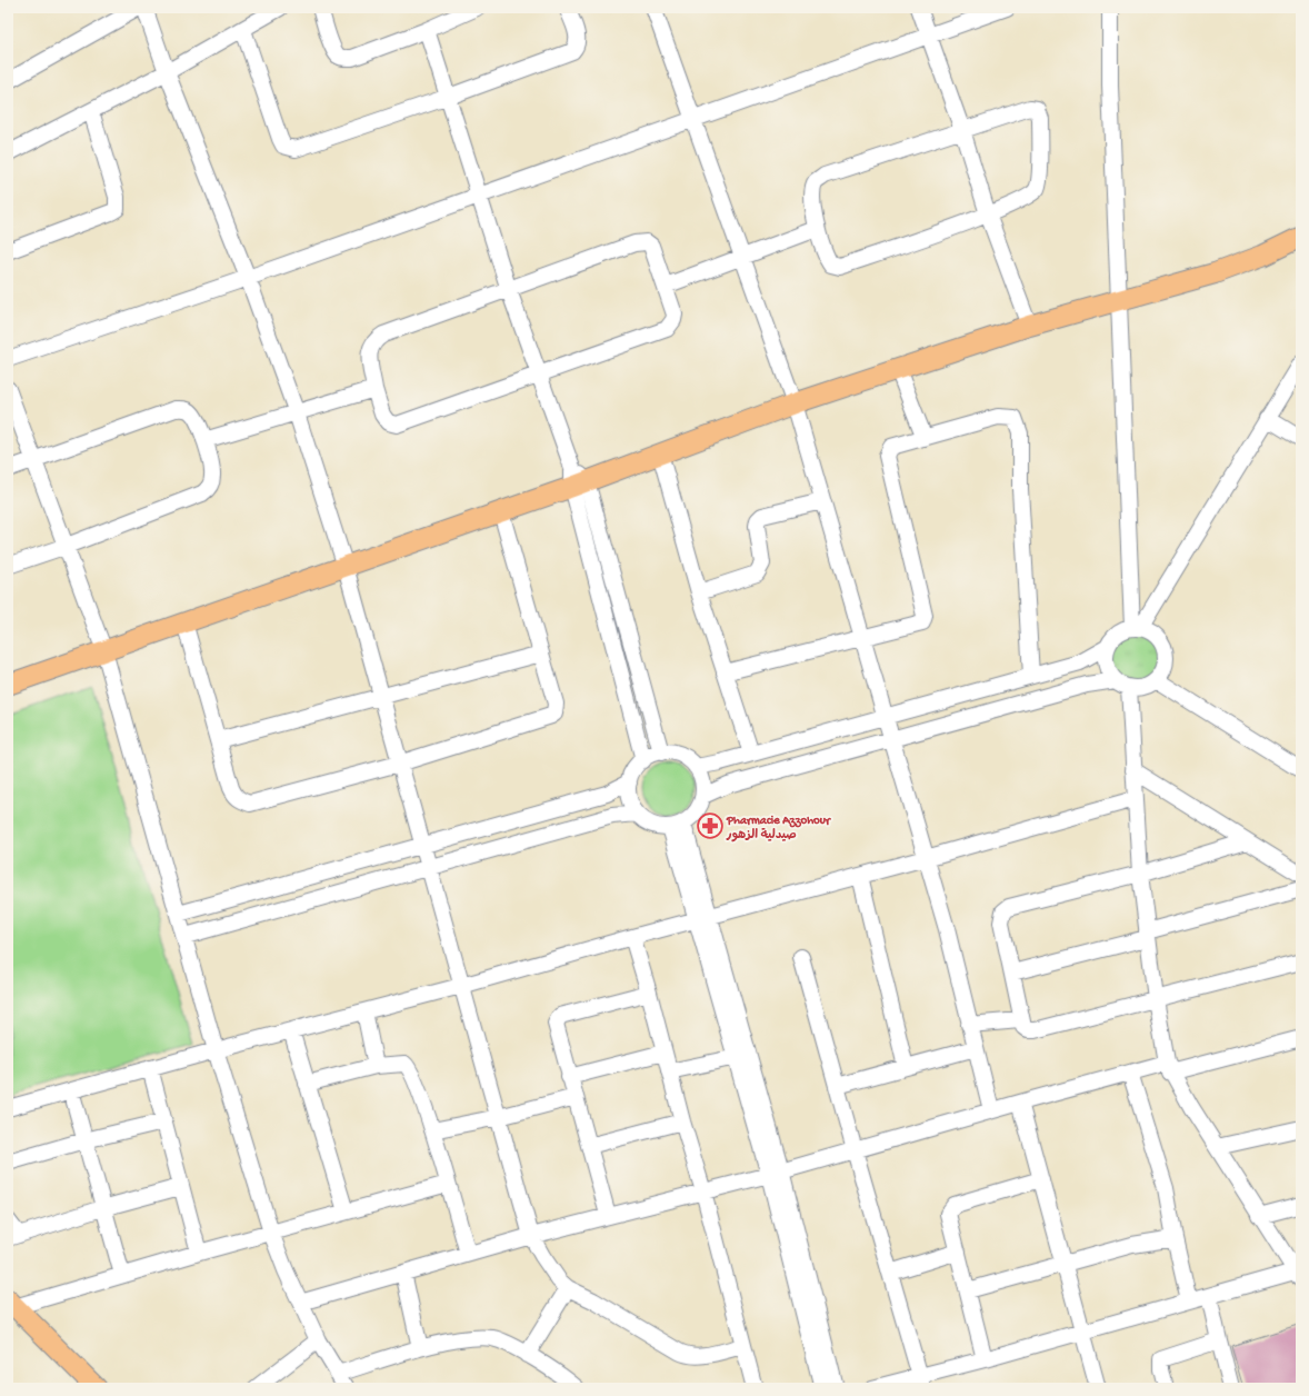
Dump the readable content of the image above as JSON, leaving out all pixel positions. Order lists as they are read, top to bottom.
{
  "places": {
    "pharmacy": ["Pharmacie Azzohour صيدلية الزهور"]
  }
}
